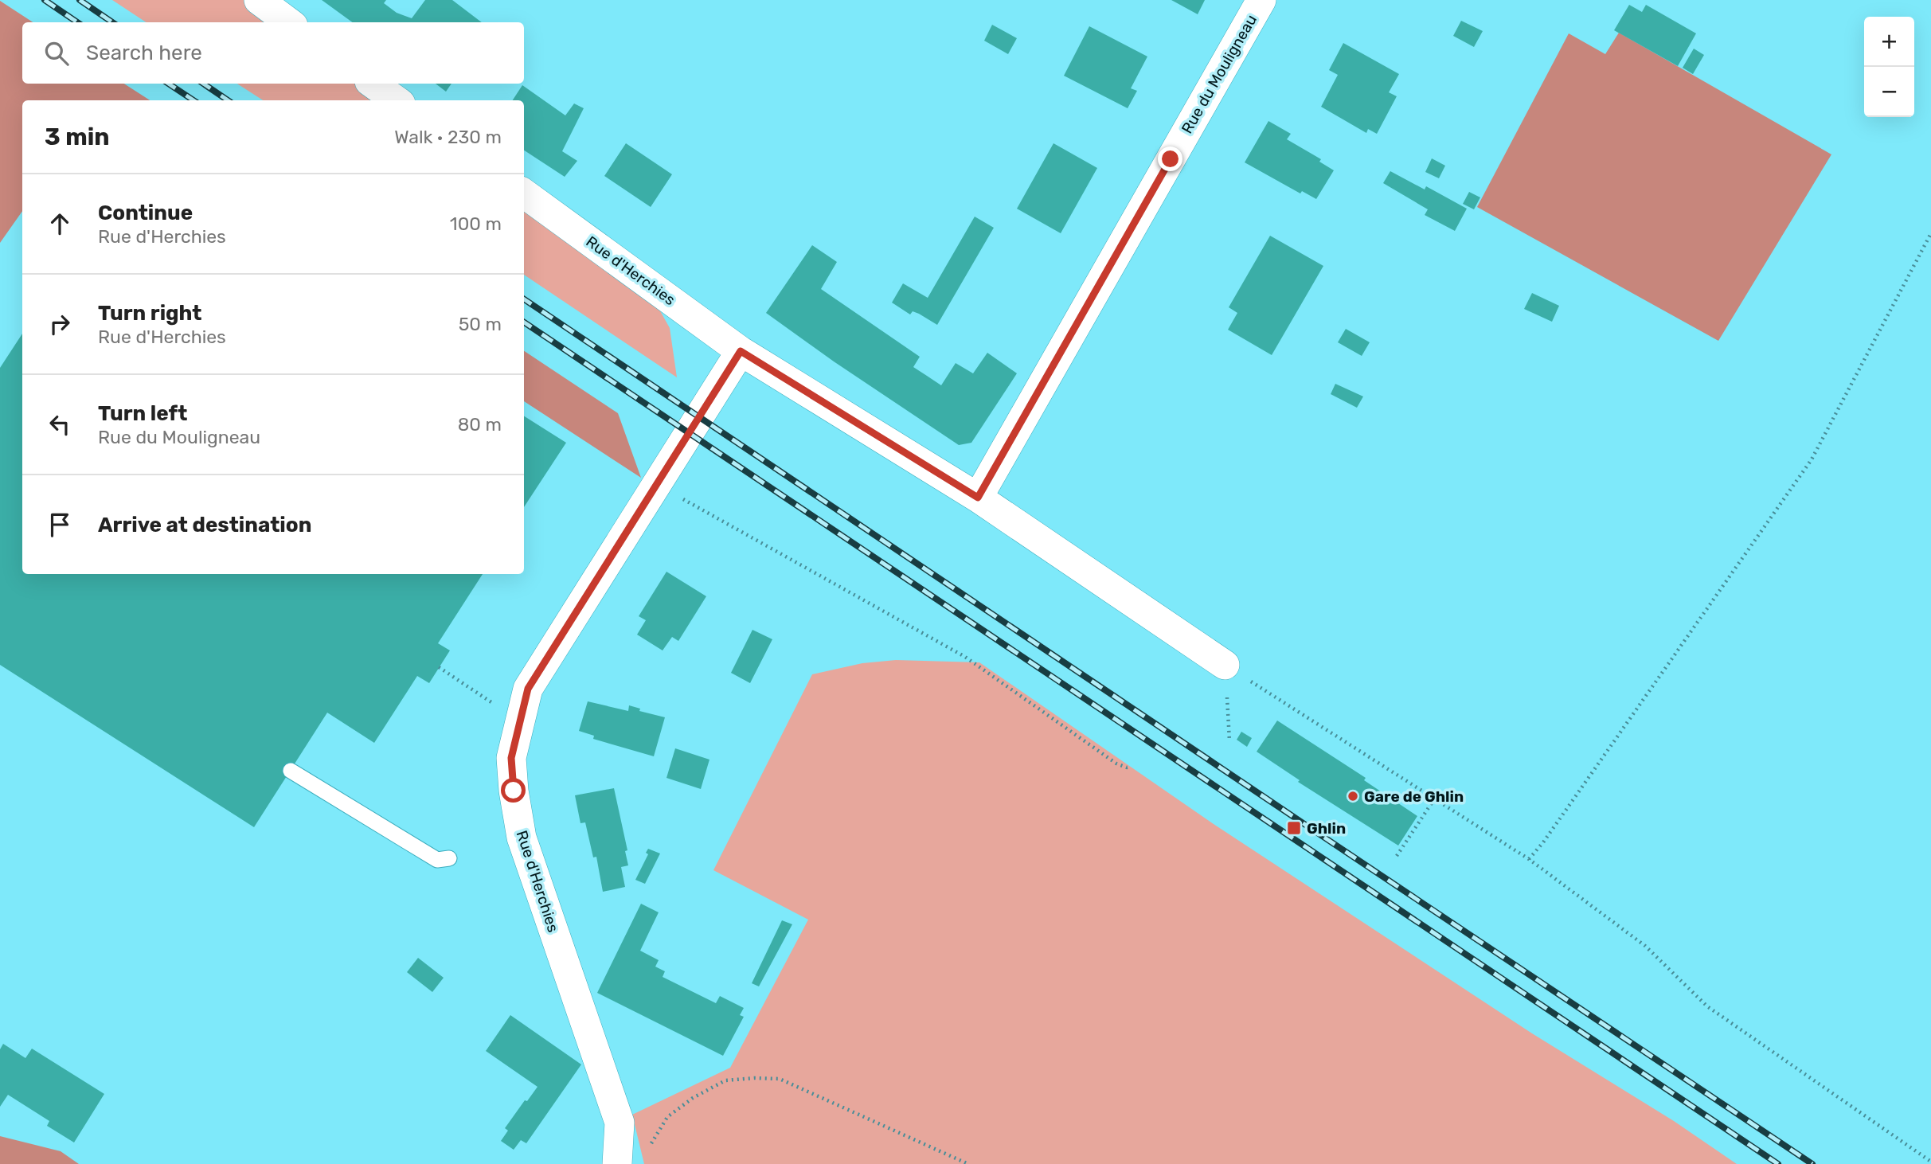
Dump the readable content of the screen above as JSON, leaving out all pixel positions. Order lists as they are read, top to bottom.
{
  "streets": {
    "street": ["Rue du Mouligneau", "Rue d'Herchies"]
  },
  "crossings": [
    ["Rue du Mouligneau", "Rue d'Herchies"]
  ],
  "places": {
    "other": ["Gare de Ghlin"],
    "transit": ["Ghlin"]
  },
  "page": {
    "map_buttons": ["+", "−"],
    "search": "Search here",
    "heading": ["3 min", "Walk · 230 m"],
    "list": [
      ["Continue", "Rue d'Herchies", "100 m"],
      ["Turn right", "Rue d'Herchies", "50 m"],
      ["Turn left", "Rue du Mouligneau", "80 m"],
      "Arrive at destination"
    ]
  }
}
